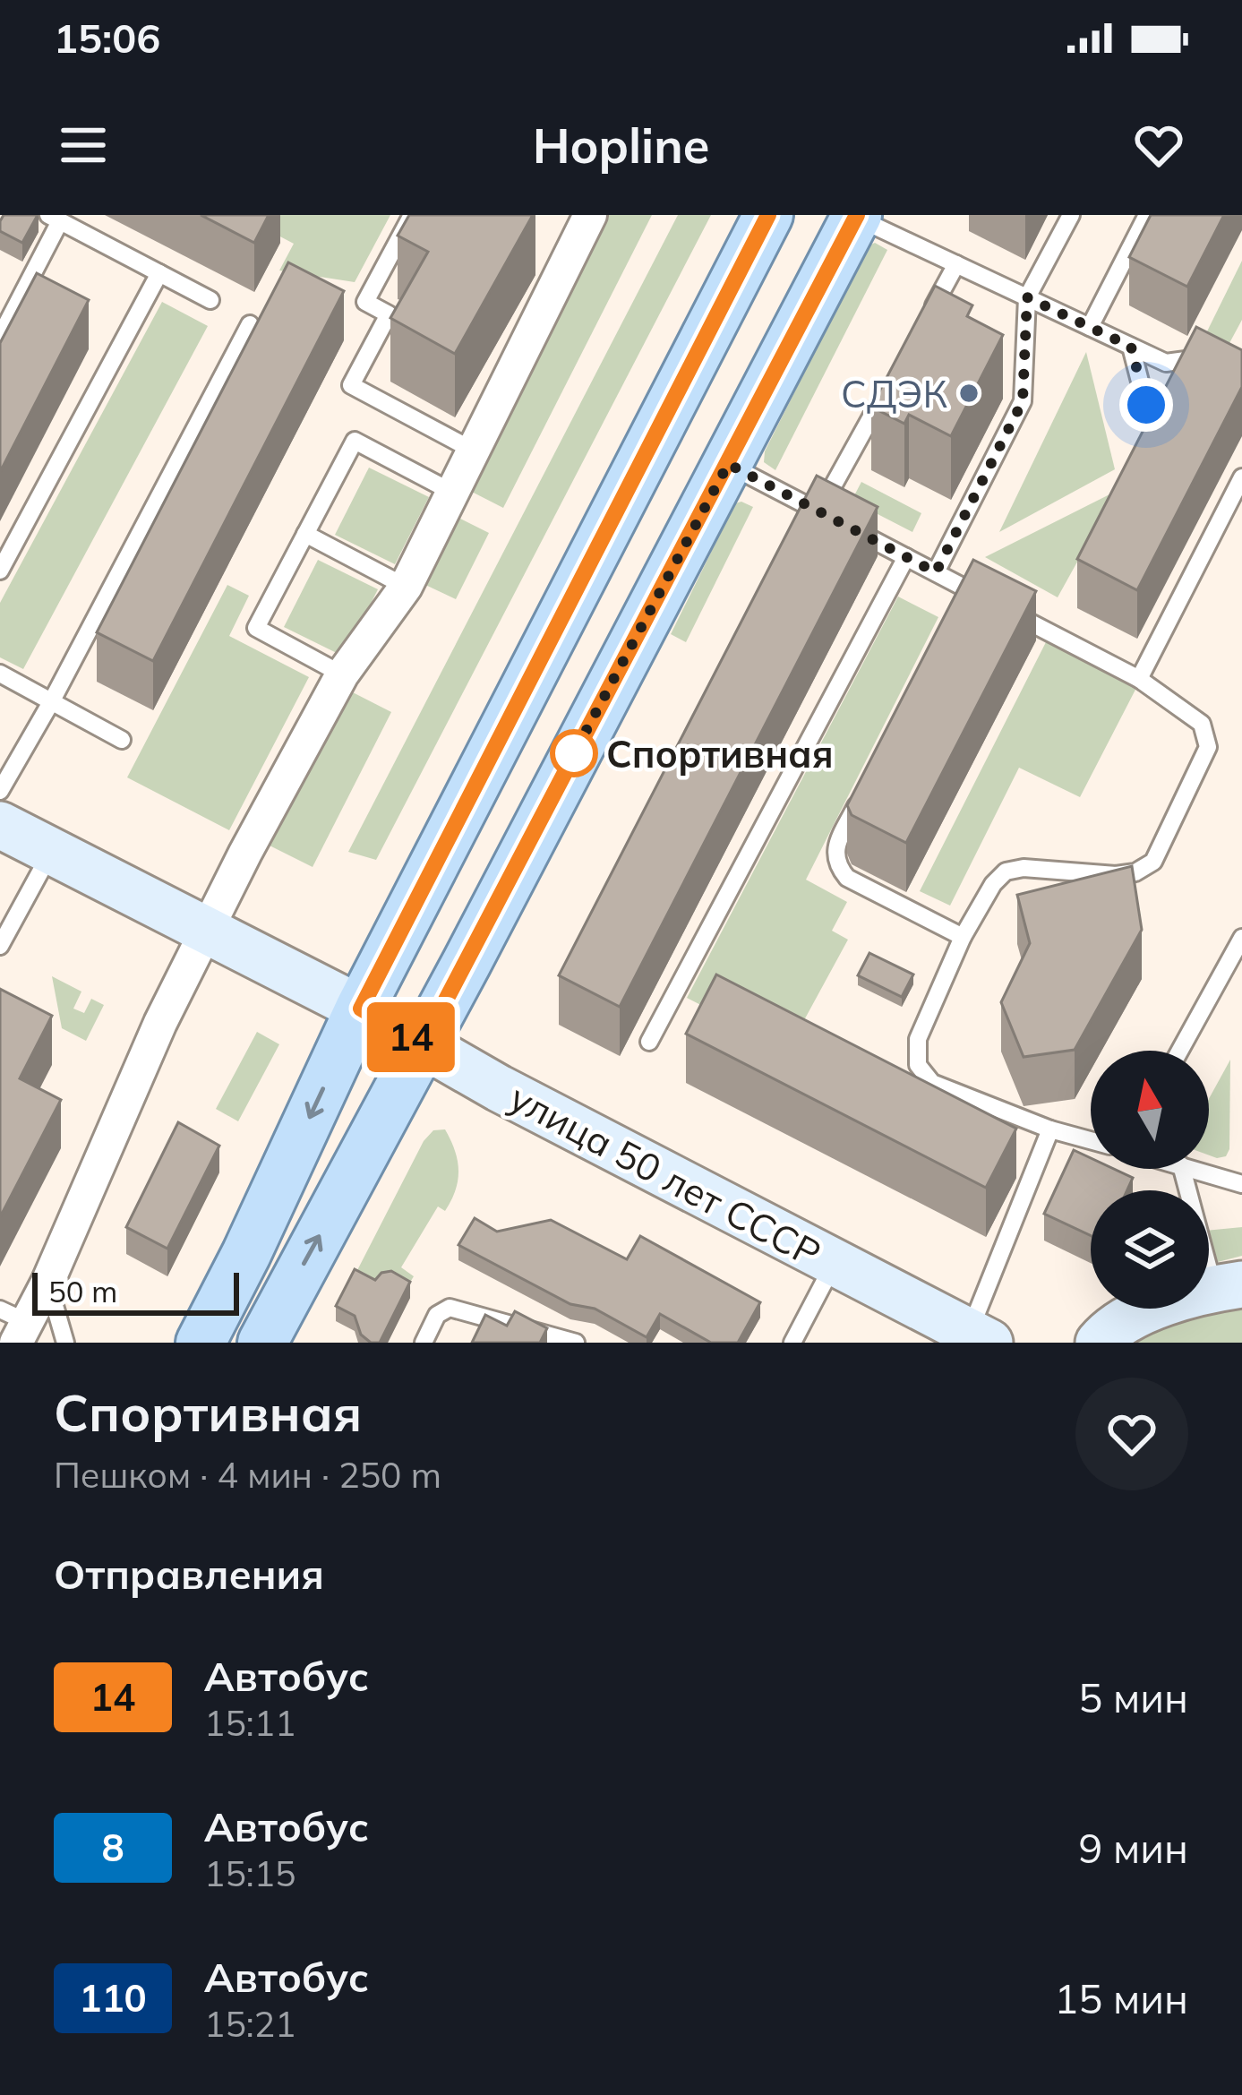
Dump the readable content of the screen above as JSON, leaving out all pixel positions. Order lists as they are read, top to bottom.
{
  "streets": {
    "main road": ["улица 50 лет СССР"]
  },
  "places": ["СДЭК", "Спортивная"],
  "lines": ["bus line 14"],
  "scale_bar": "50 m",
  "north": "top",
  "page": {
    "status": "15:06",
    "header": "Hopline",
    "on_map": "14",
    "scale": "50 m",
    "heading": [
      ["Спортивная", "Пешком · 4 мин · 250 m"],
      "Отправления"
    ],
    "list": [
      {
        "mark": "14",
        "name": "Автобус",
        "note": "15:11",
        "value": "5 мин"
      },
      {
        "mark": "8",
        "name": "Автобус",
        "note": "15:15",
        "value": "9 мин"
      },
      {
        "mark": "110",
        "name": "Автобус",
        "note": "15:21",
        "value": "15 мин"
      }
    ]
  }
}
